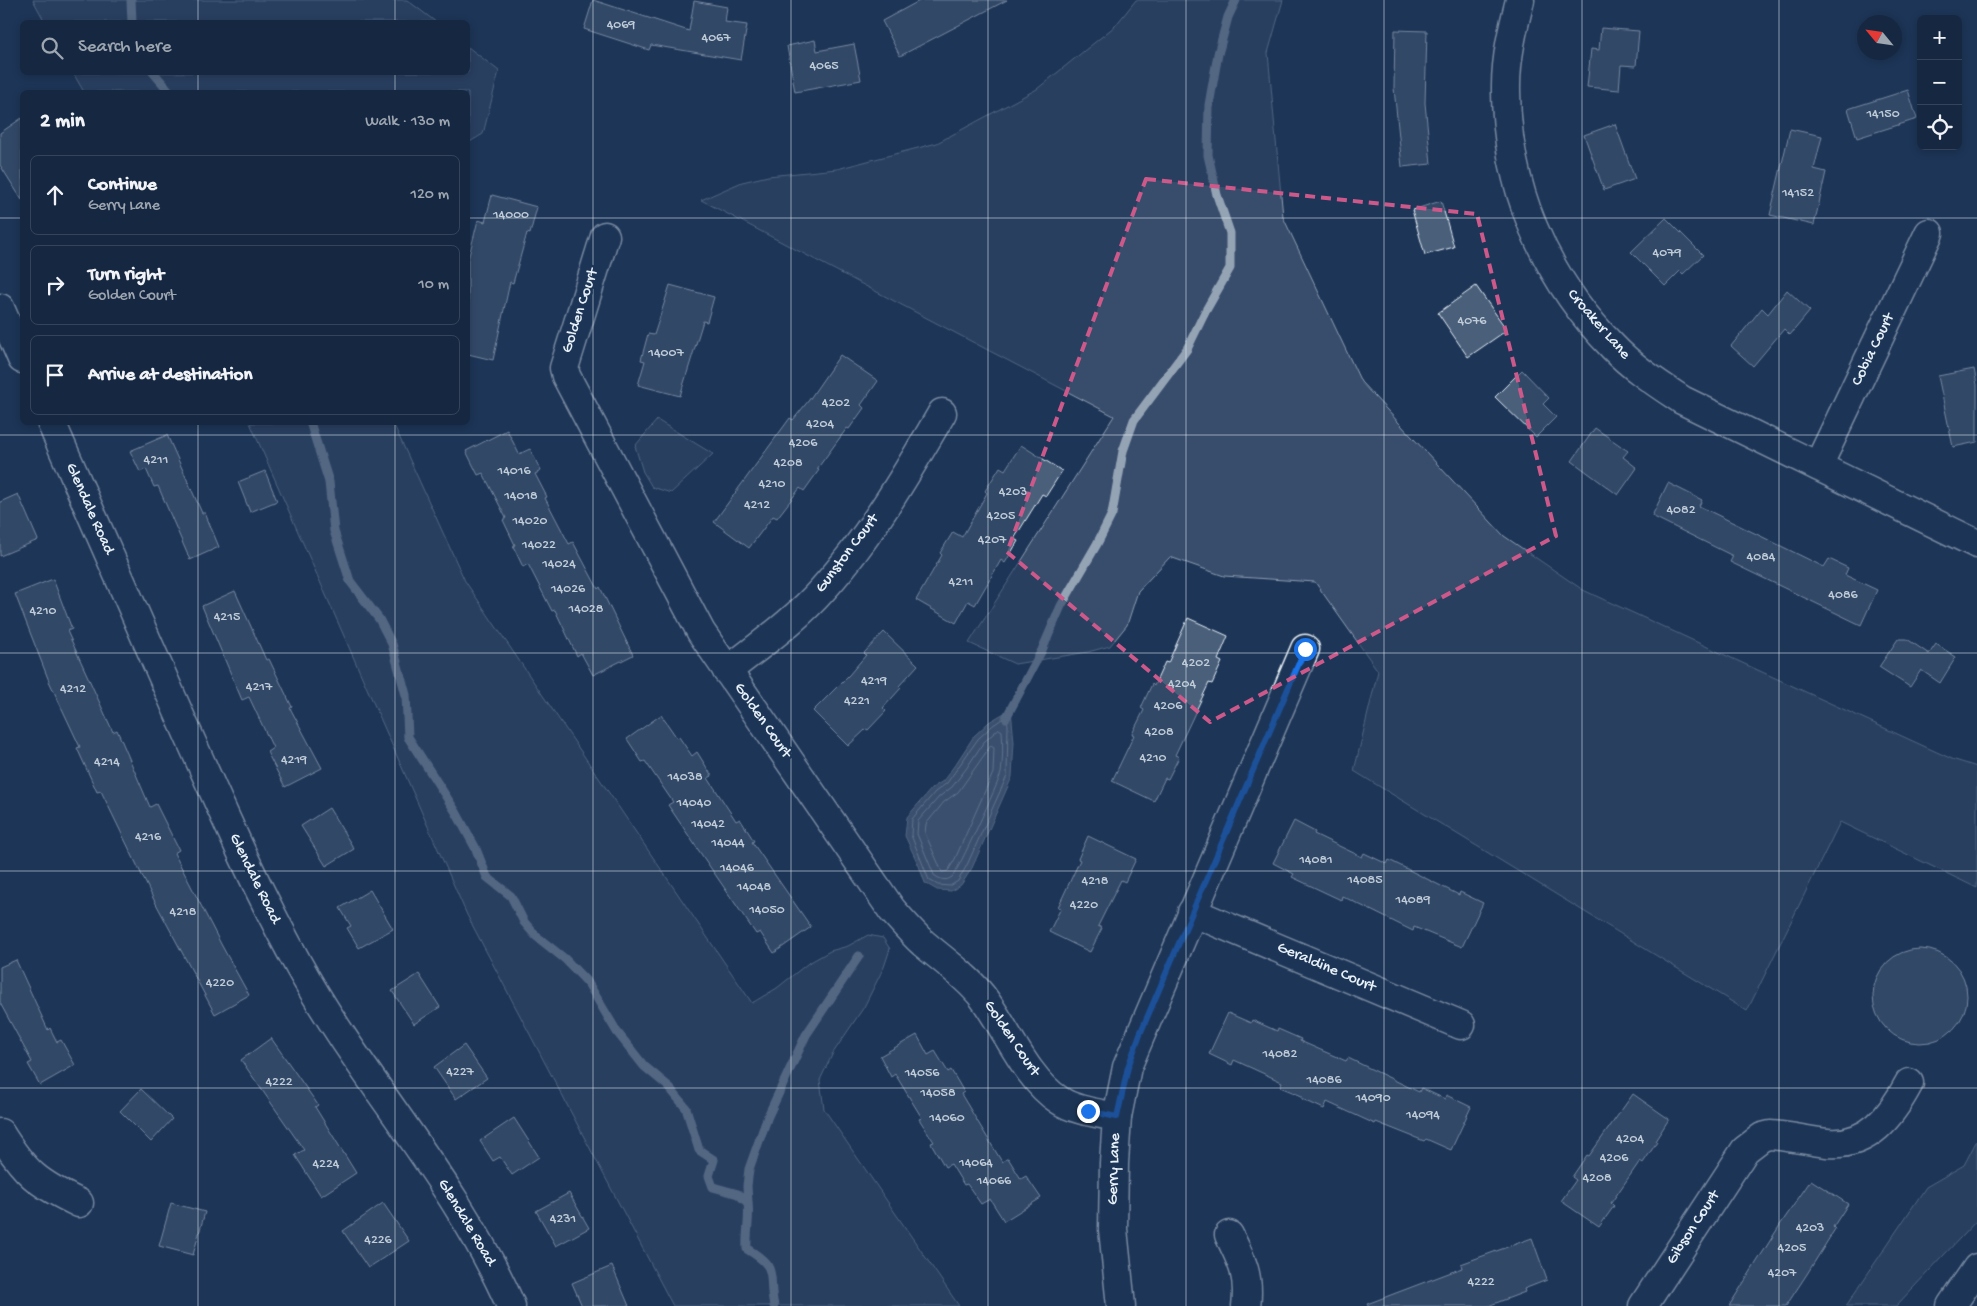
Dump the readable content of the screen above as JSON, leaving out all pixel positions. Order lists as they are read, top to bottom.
{
  "streets": {
    "street": [
      "Golden Court",
      "Croaker Lane",
      "Cobia Court",
      "Glendale Road",
      "Gunston Court",
      "Geraldine Court",
      "Gerry Lane",
      "Gibson Court"
    ]
  },
  "crossings": [
    ["Golden Court", "Gunston Court"],
    ["Golden Court", "Gerry Lane"],
    ["Croaker Lane", "Cobia Court"],
    ["Geraldine Court", "Gerry Lane"]
  ],
  "house_numbers": [
    "4069",
    "4067",
    "4065",
    "14150",
    "14152",
    "14000",
    "4079",
    "4076",
    "14007",
    "4202",
    "4204",
    "4206",
    "4211",
    "4208",
    "14016",
    "4210",
    "4203",
    "14018",
    "4212",
    "4082",
    "4205",
    "14020",
    "4207",
    "14022",
    "4084",
    "14024",
    "4211",
    "14026",
    "4086",
    "14028",
    "4210",
    "4215",
    "4202",
    "4219",
    "4204",
    "4217",
    "4212",
    "4221",
    "4206",
    "4208",
    "4210",
    "4219",
    "4214",
    "14038",
    "14040",
    "14042",
    "4216",
    "14044",
    "14081",
    "14046",
    "14085",
    "4218",
    "14048",
    "14089",
    "4220",
    "14050",
    "4218",
    "4220",
    "14082",
    "4227",
    "14056",
    "14086",
    "4222",
    "14058",
    "14090",
    "14094",
    "14060",
    "4204",
    "4206",
    "14064",
    "4224",
    "4208",
    "14066",
    "4231",
    "4203",
    "4226",
    "4205",
    "4207",
    "4222"
  ],
  "north": "top left",
  "page": {
    "map_buttons": ["+", "−"],
    "search": "Search here",
    "heading": ["2 min", "Walk · 130 m"],
    "list": [
      ["Continue", "Gerry Lane", "120 m"],
      ["Turn right", "Golden Court", "10 m"],
      "Arrive at destination"
    ]
  }
}
